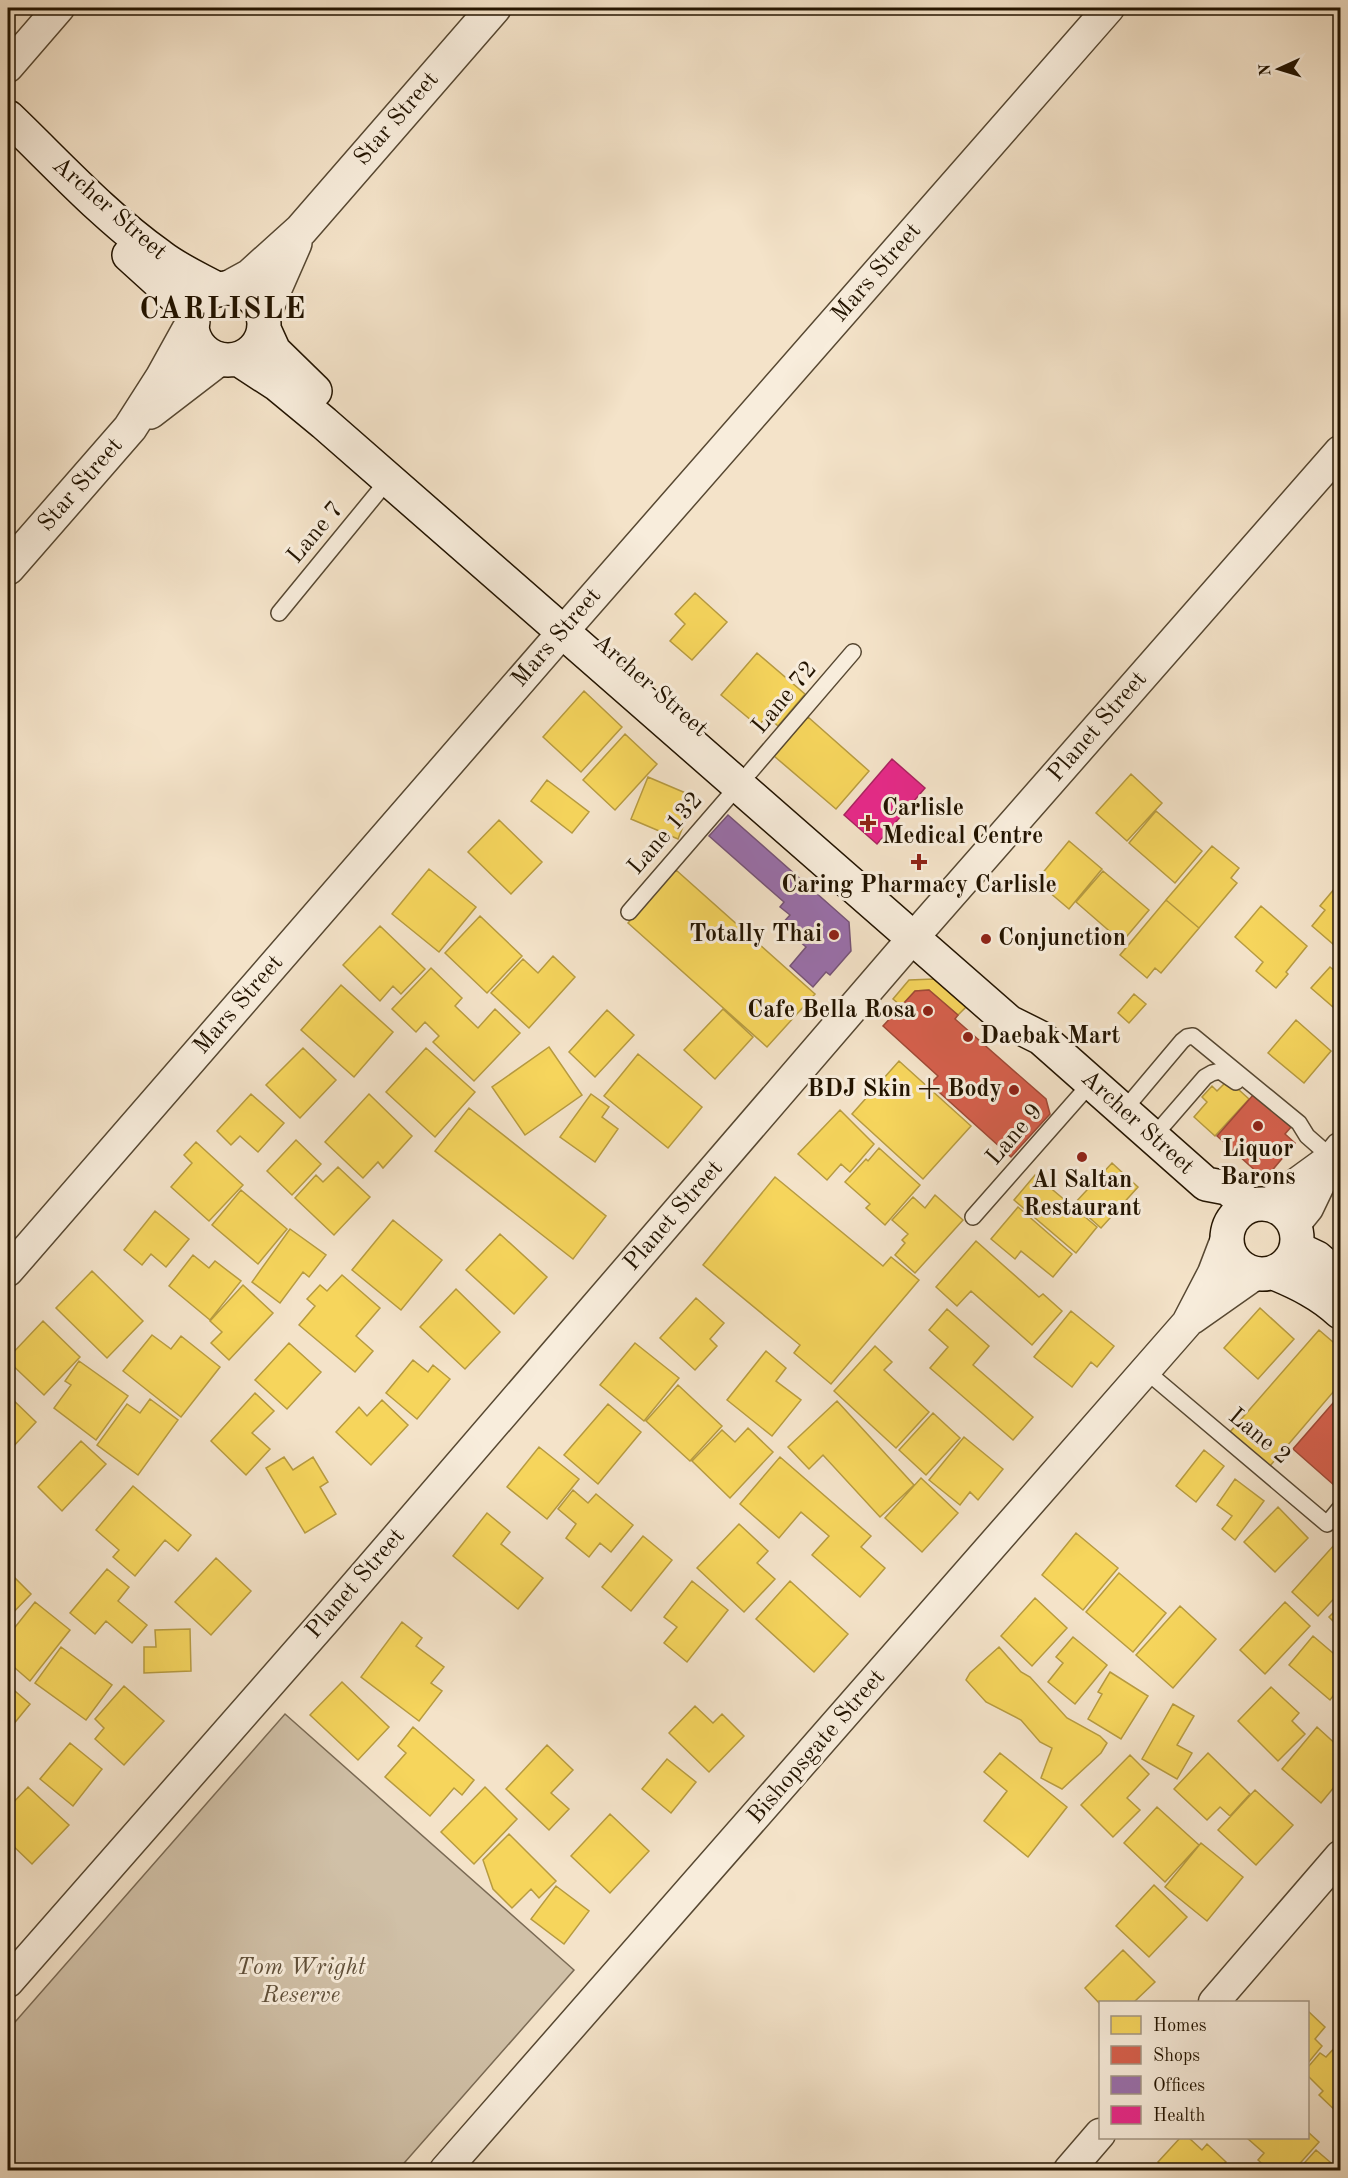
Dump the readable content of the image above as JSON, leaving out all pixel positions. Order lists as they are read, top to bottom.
{
  "streets": {
    "main road": ["Star Street", "Archer Street"],
    "street": ["Mars Street", "Planet Street", "Bishopsgate Street"],
    "lane": [
      "Lane 7",
      "Lane 72",
      "Lane 132",
      "Lane 9",
      "Lane 2"
    ]
  },
  "crossings": [
    ["Star Street", "Archer Street"],
    ["Archer Street", "Mars Street"],
    ["Archer Street", "Lane 7"],
    ["Archer Street", "Lane 72"],
    ["Archer Street", "Planet Street"],
    ["Archer Street", "Lane 132"],
    ["Archer Street", "Lane 9"],
    ["Archer Street", "Bishopsgate Street"],
    ["Lane 72", "Lane 132"],
    ["Lane 2", "Bishopsgate Street"]
  ],
  "districts": ["CARLISLE"],
  "parks": ["Tom Wright Reserve"],
  "places": {
    "health": ["Carlisle Medical Centre", "Caring Pharmacy Carlisle"],
    "other": [
      "Totally Thai",
      "Conjunction",
      "Cafe Bella Rosa",
      "Daebak Mart",
      "BDJ Skin + Body",
      "Liquor Barons",
      "Al Saltan Restaurant"
    ]
  },
  "legend": [
    "Homes",
    "Shops",
    "Offices",
    "Health"
  ],
  "north": "left"
}
